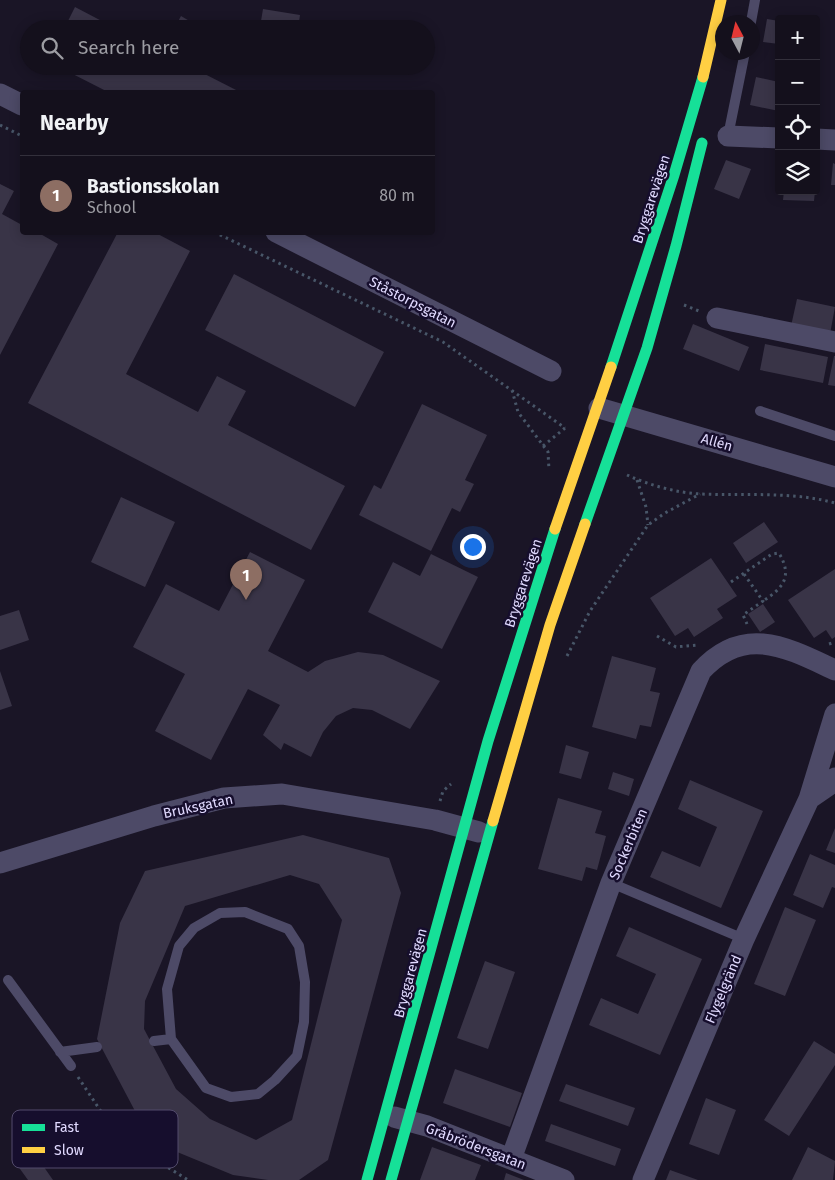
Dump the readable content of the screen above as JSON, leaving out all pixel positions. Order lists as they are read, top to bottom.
{
  "streets": {
    "main road": ["Bryggarevägen"],
    "street": [
      "Ståstorpsgatan",
      "Allén",
      "Bruksgatan",
      "Sockerbiten",
      "Flygelgränd",
      "Gråbrödersgatan"
    ]
  },
  "crossings": [
    ["Bryggarevägen", "Allén"],
    ["Bryggarevägen", "Bruksgatan"],
    ["Bryggarevägen", "Gråbrödersgatan"],
    ["Sockerbiten", "Gråbrödersgatan"]
  ],
  "legend": ["Fast", "Slow"],
  "north": "top",
  "page": {
    "map_buttons": ["+", "−"],
    "search": "Search here",
    "heading": "Nearby",
    "list": [
      {
        "mark": "1",
        "name": "Bastionsskolan",
        "note": "School",
        "value": "80 m"
      }
    ],
    "pins": "1"
  }
}
